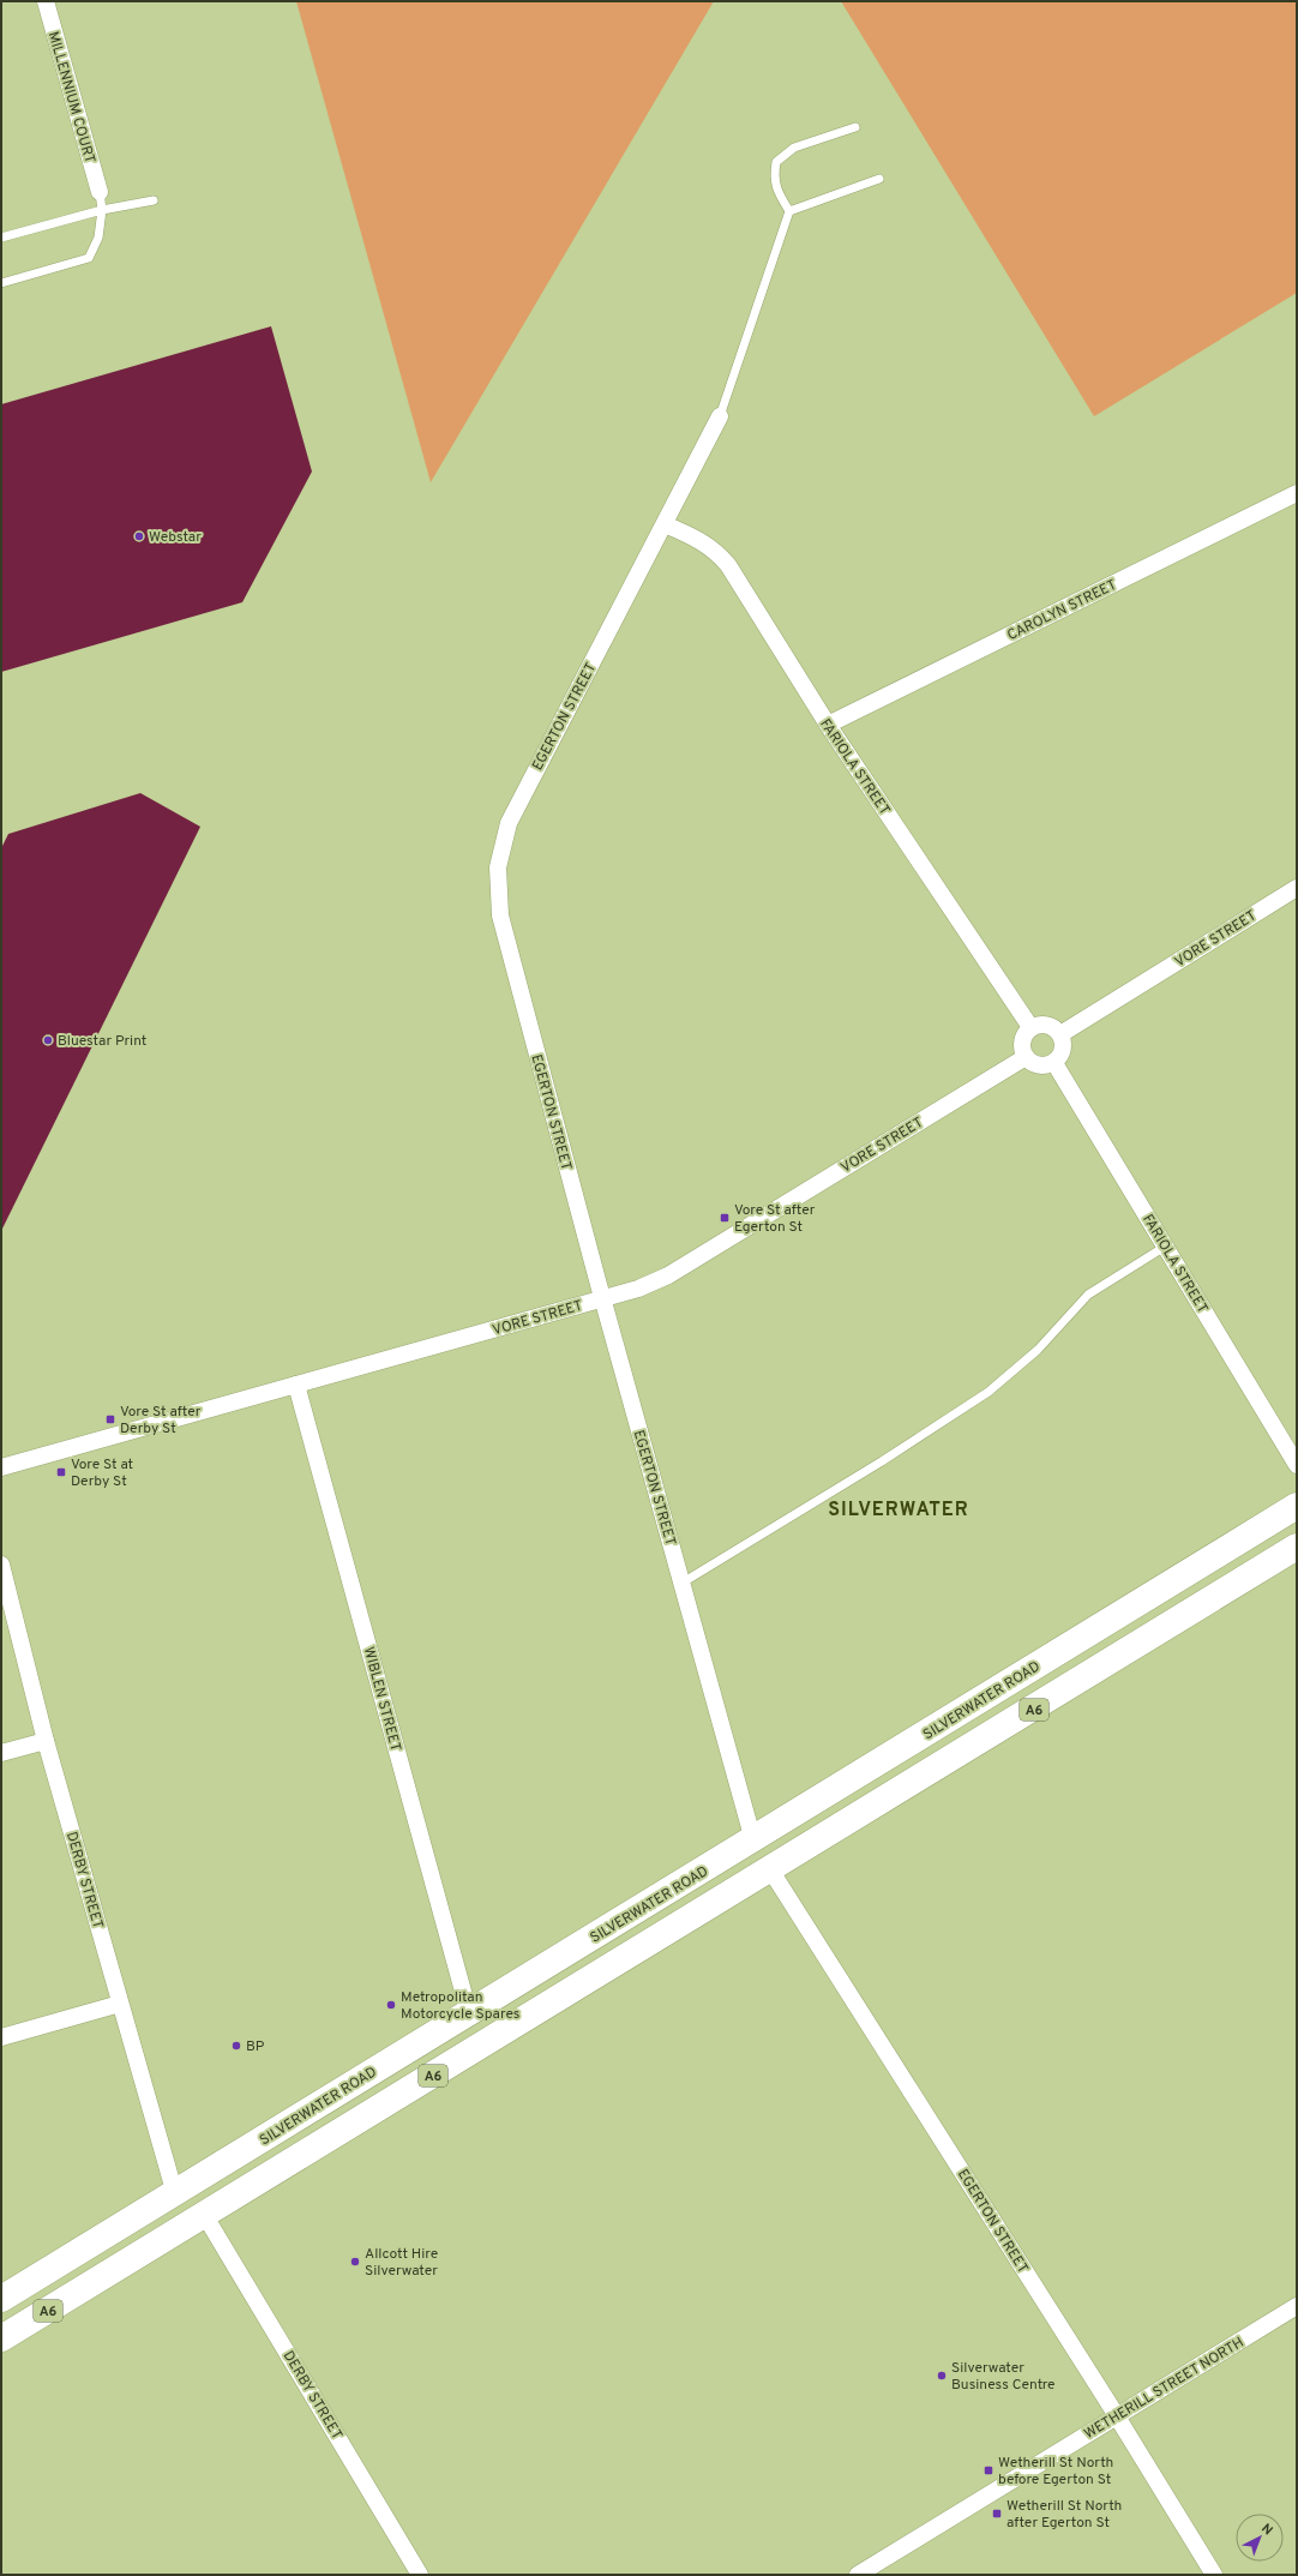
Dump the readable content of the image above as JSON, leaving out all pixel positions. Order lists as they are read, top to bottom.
{
  "streets": {
    "highway": ["SILVERWATER ROAD", "A6"],
    "street": [
      "MILLENNIUM COURT",
      "CAROLYN STREET",
      "EGERTON STREET",
      "FARIOLA STREET",
      "VORE STREET",
      "WIBLEN STREET",
      "DERBY STREET",
      "WETHERILL STREET NORTH"
    ]
  },
  "crossings": [
    ["CAROLYN STREET", "FARIOLA STREET"],
    ["EGERTON STREET", "FARIOLA STREET"],
    ["EGERTON STREET", "VORE STREET"],
    ["EGERTON STREET", "SILVERWATER ROAD"],
    ["EGERTON STREET", "A6"],
    ["EGERTON STREET", "WETHERILL STREET NORTH"],
    ["FARIOLA STREET", "VORE STREET"],
    ["VORE STREET", "WIBLEN STREET"],
    ["WIBLEN STREET", "SILVERWATER ROAD"],
    ["SILVERWATER ROAD", "DERBY STREET"],
    ["A6", "DERBY STREET"]
  ],
  "districts": ["SILVERWATER"],
  "places": {
    "other": [
      "Webstar",
      "Bluestar Print",
      "Metropolitan Motorcycle Spares",
      "BP",
      "Allcott Hire Silverwater",
      "Silverwater Business Centre"
    ],
    "transit": [
      "Vore St after Egerton St",
      "Vore St after Derby St",
      "Vore St at Derby St",
      "Wetherill St North before Egerton St",
      "Wetherill St North after Egerton St"
    ]
  },
  "north": "top right"
}
